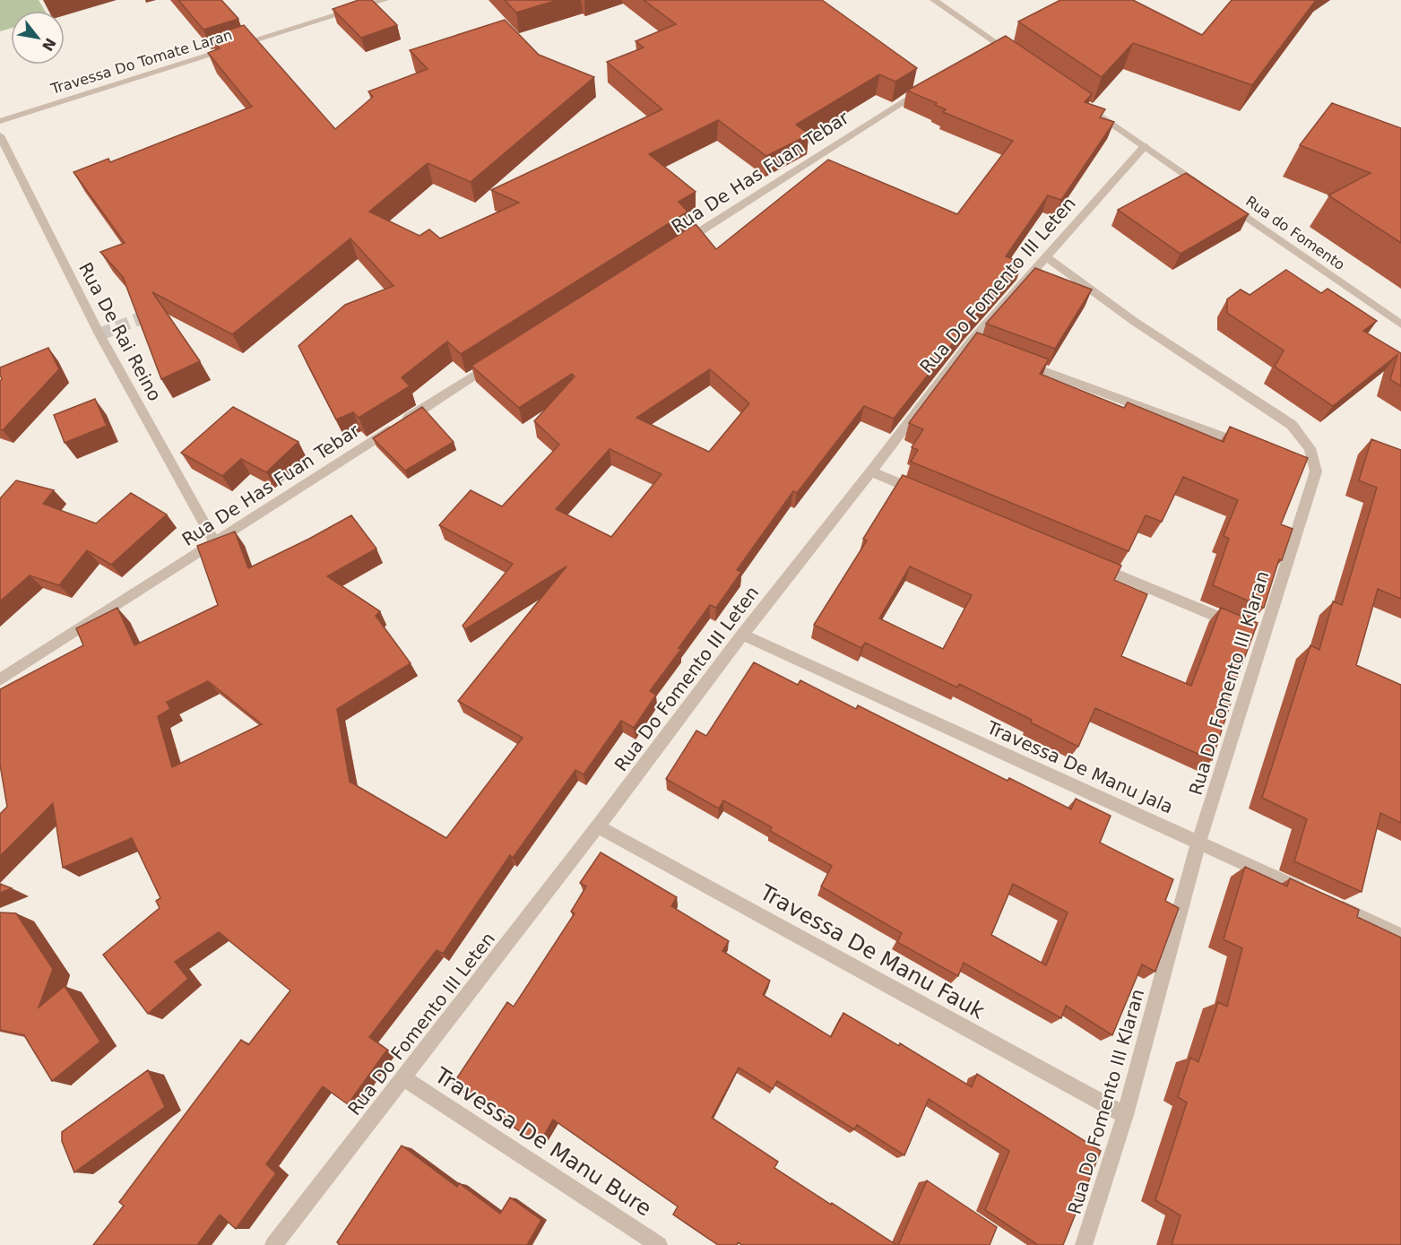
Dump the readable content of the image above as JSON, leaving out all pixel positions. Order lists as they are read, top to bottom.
{
  "streets": {
    "street": [
      "Travessa Do Tomate Laran",
      "Rua De Has Fuan Tebar",
      "Rua do Fomento",
      "Rua Do Fomento III Leten",
      "Rua De Rai Reino",
      "Rua Do Fomento III Klaran",
      "Travessa De Manu Jala",
      "Travessa De Manu Fauk",
      "Travessa De Manu Bure"
    ]
  },
  "crossings": [
    ["Rua De Has Fuan Tebar", "Rua De Rai Reino"],
    ["Rua do Fomento", "Rua Do Fomento III Leten"],
    ["Rua Do Fomento III Leten", "Rua Do Fomento III Klaran"],
    ["Rua Do Fomento III Leten", "Travessa De Manu Jala"],
    ["Rua Do Fomento III Leten", "Travessa De Manu Fauk"],
    ["Rua Do Fomento III Leten", "Travessa De Manu Bure"],
    ["Rua Do Fomento III Klaran", "Travessa De Manu Jala"],
    ["Rua Do Fomento III Klaran", "Travessa De Manu Fauk"]
  ],
  "north": "bottom right"
}
